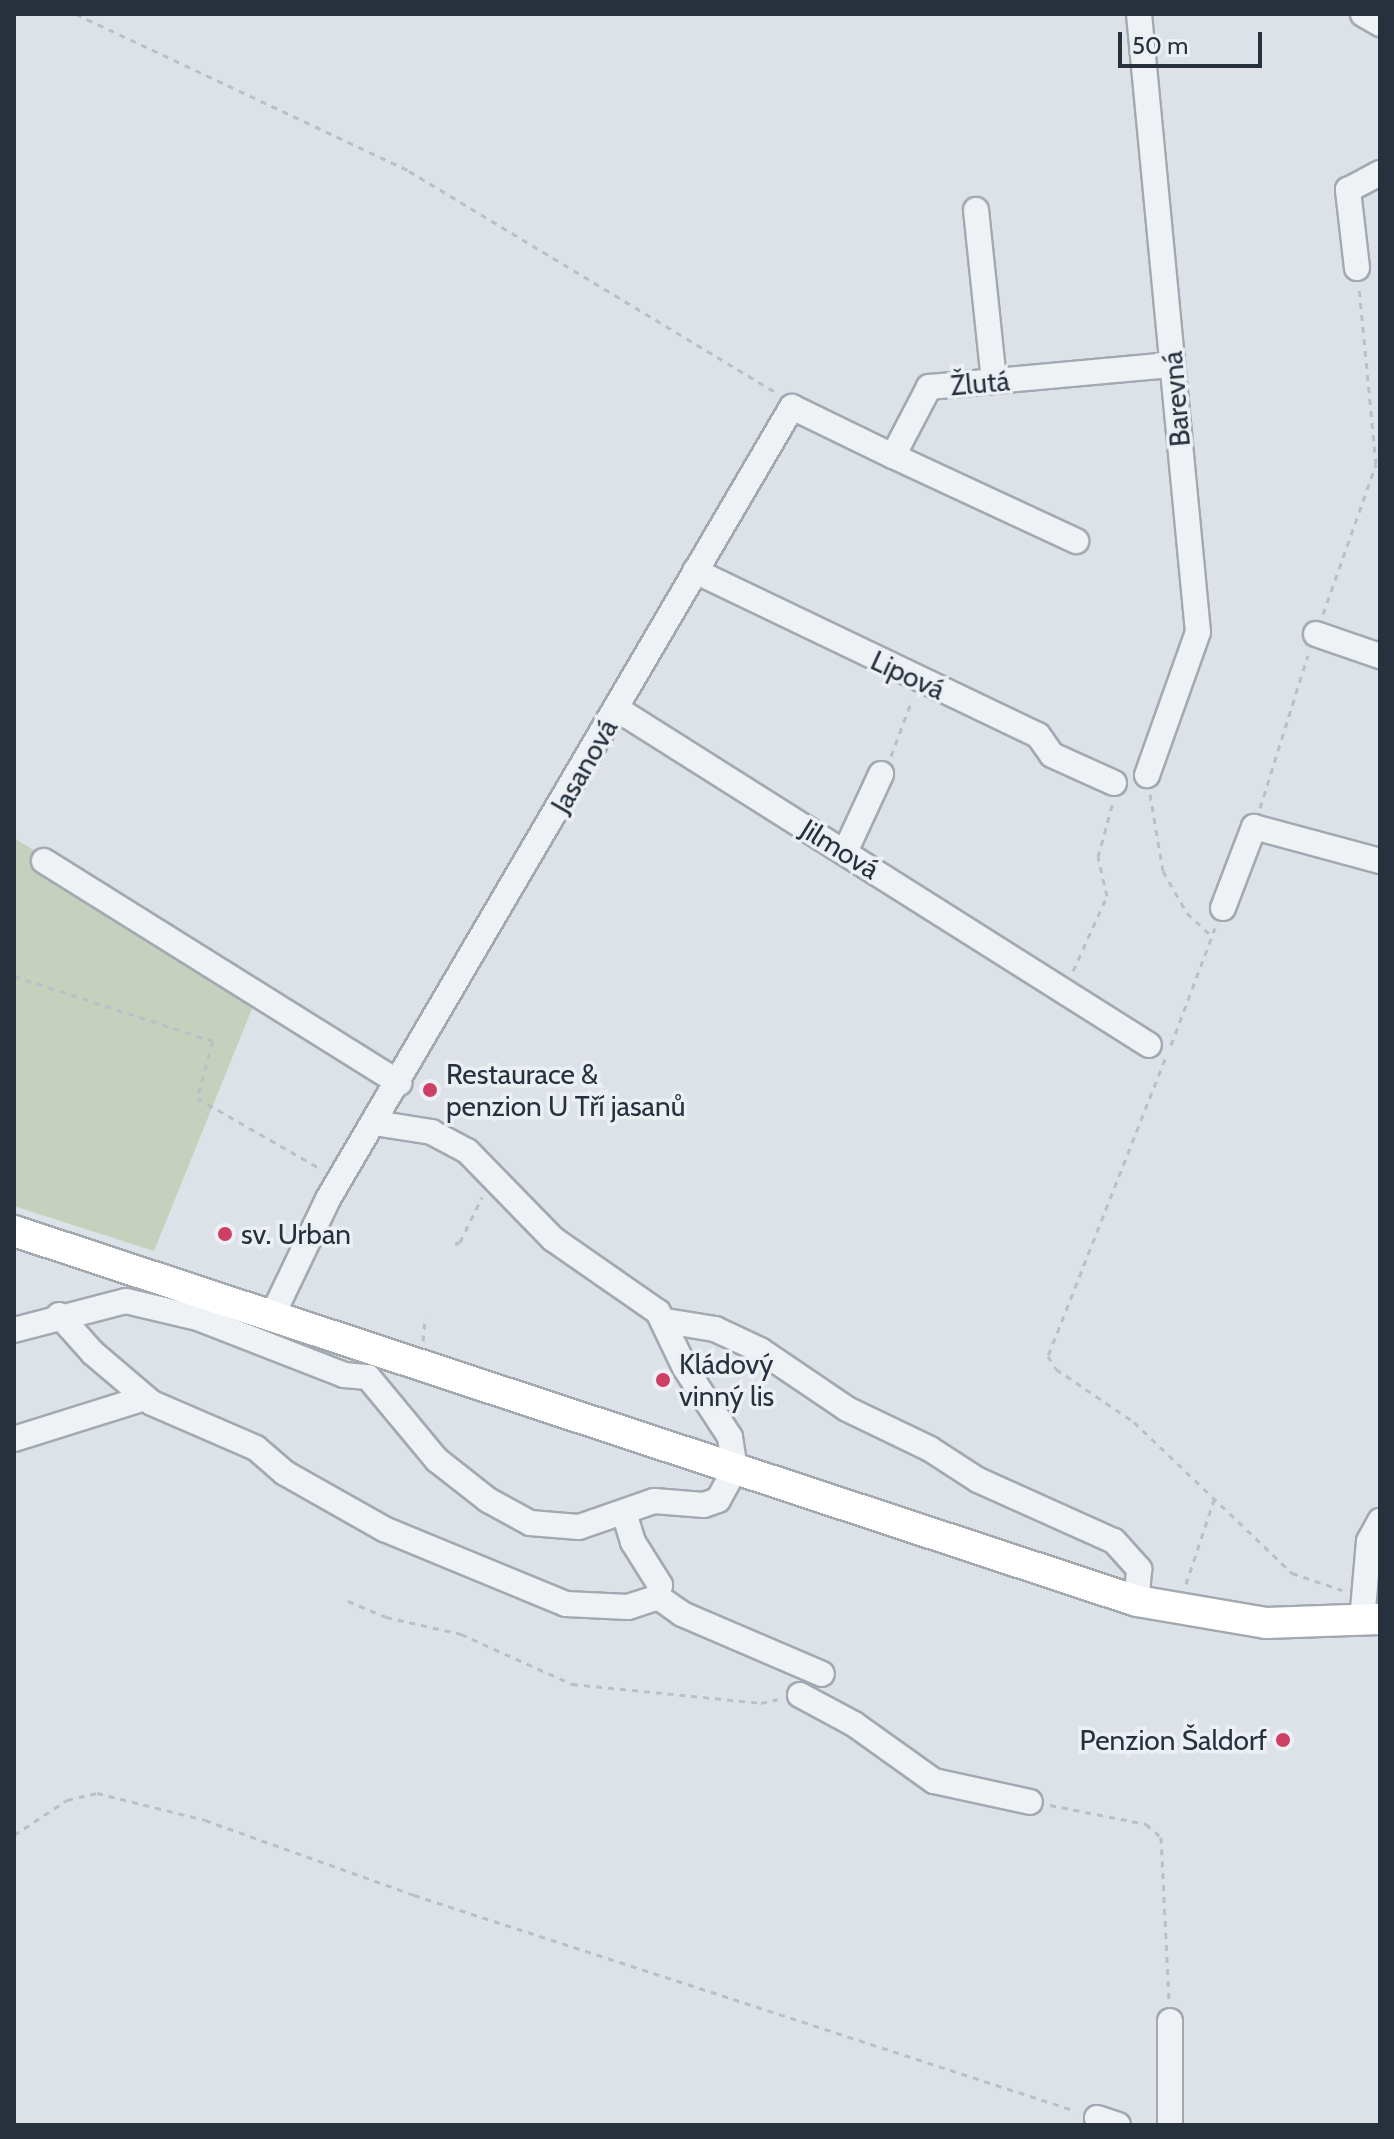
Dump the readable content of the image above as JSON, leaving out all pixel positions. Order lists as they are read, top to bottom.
{
  "streets": {
    "street": [
      "Žlutá",
      "Barevná",
      "Lipová",
      "Jasanová",
      "Jilmová"
    ]
  },
  "crossings": [
    ["Žlutá", "Barevná"],
    ["Lipová", "Jasanová"],
    ["Jasanová", "Jilmová"]
  ],
  "places": [
    "Restaurace & penzion U Tří jasanů",
    "sv. Urban",
    "Kládový vinný lis",
    "Penzion Šaldorf"
  ],
  "scale_bar": "50 m"
}
